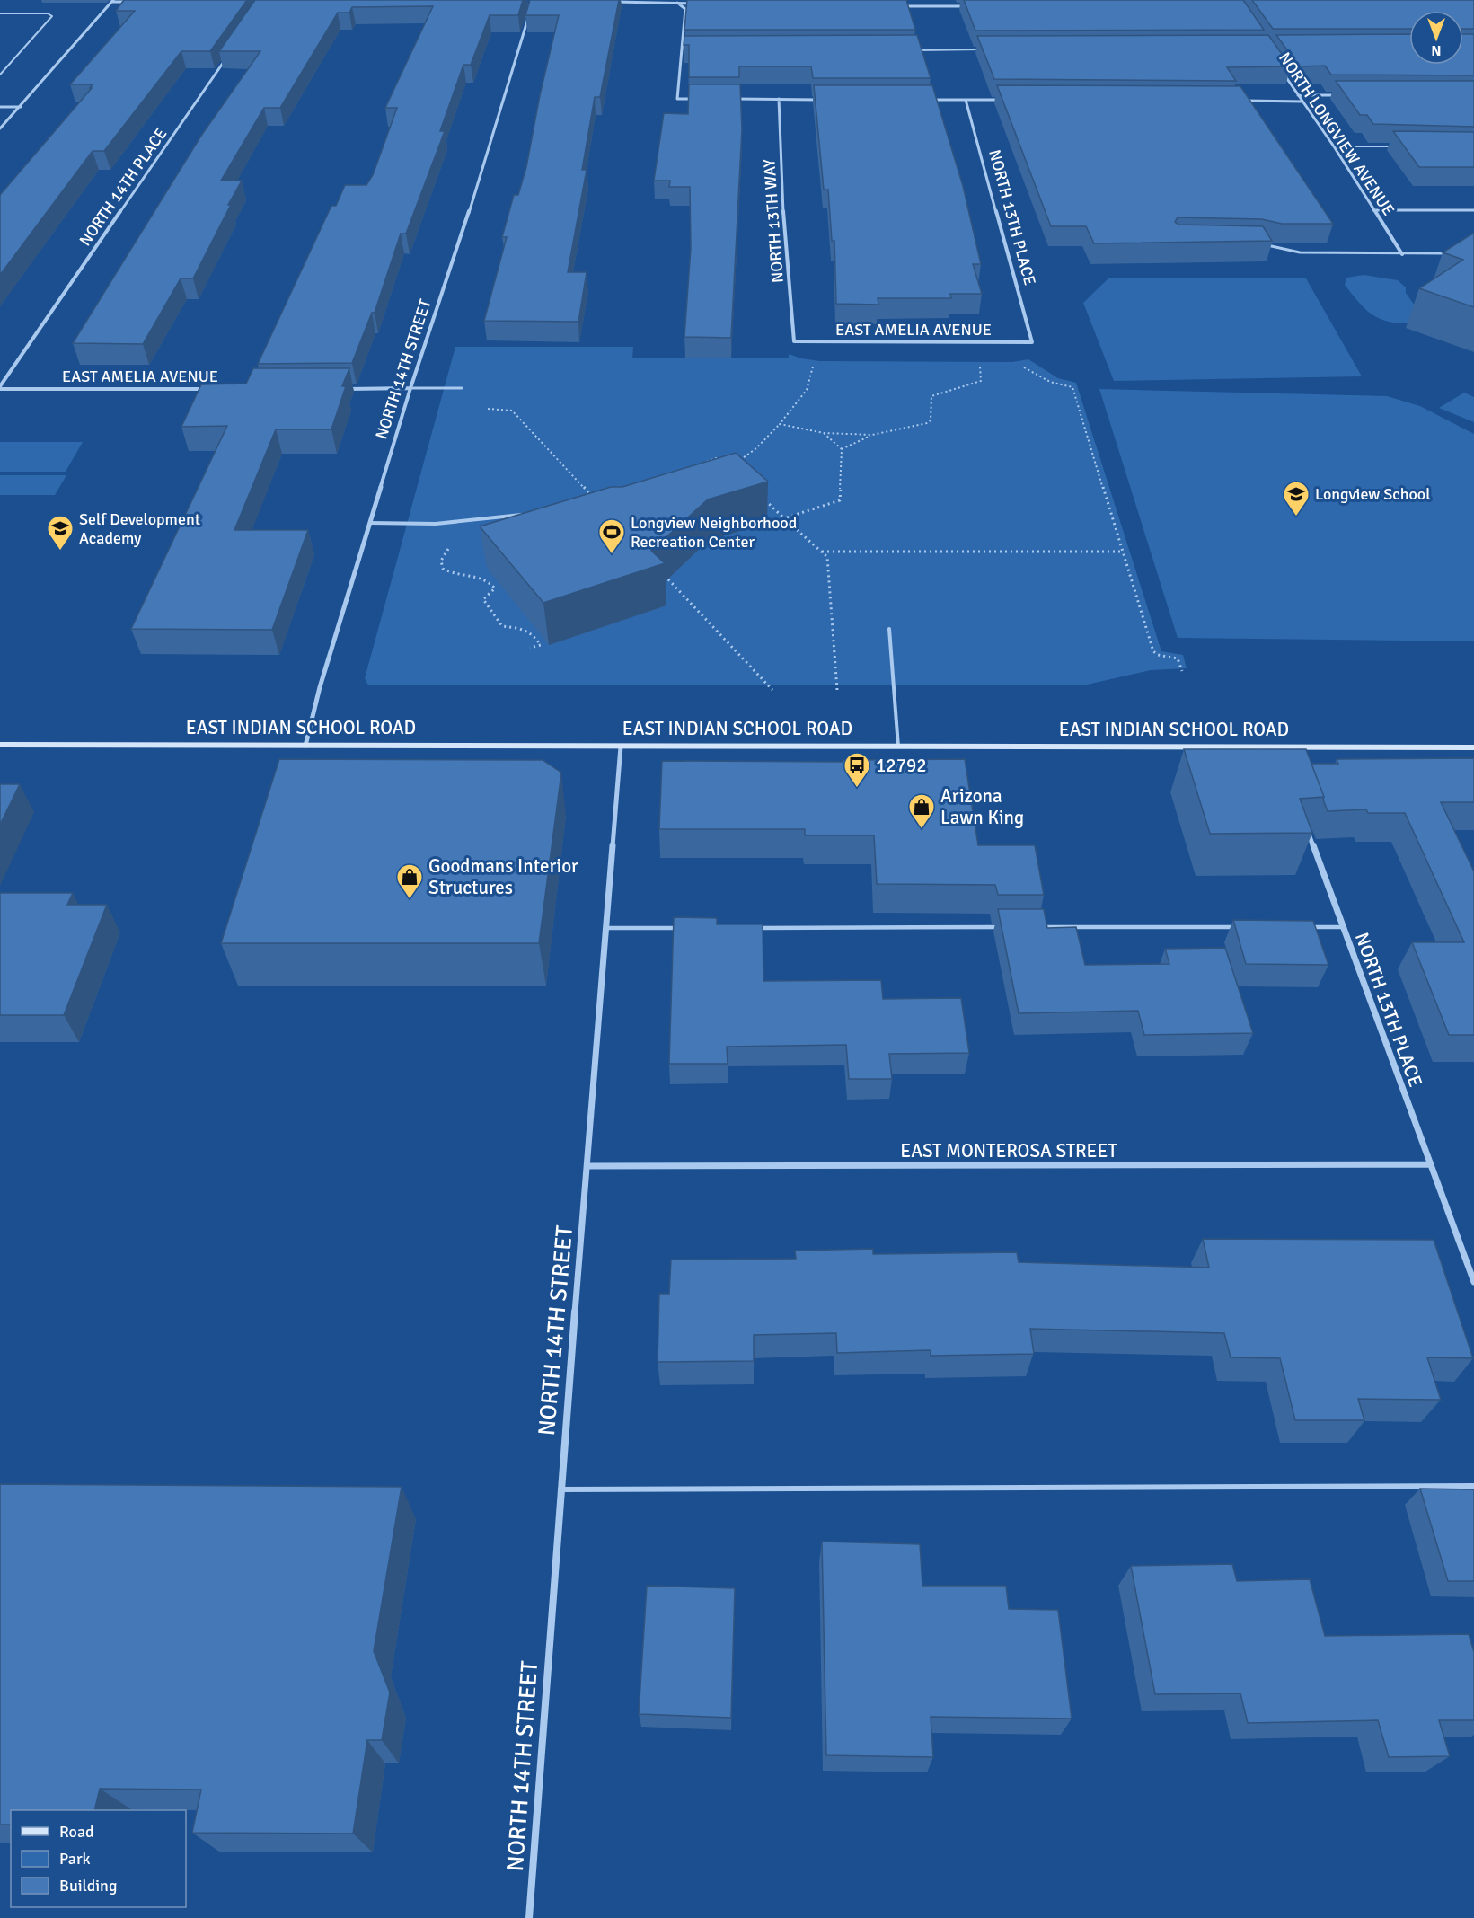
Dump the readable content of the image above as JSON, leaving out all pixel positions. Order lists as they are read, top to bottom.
{
  "streets": {
    "main road": ["EAST INDIAN SCHOOL ROAD"],
    "street": [
      "NORTH LONGVIEW AVENUE",
      "NORTH 14TH PLACE",
      "NORTH 13TH PLACE",
      "NORTH 13TH WAY",
      "EAST AMELIA AVENUE",
      "NORTH 14TH STREET",
      "EAST MONTEROSA STREET"
    ]
  },
  "crossings": [
    ["NORTH 14TH PLACE", "EAST AMELIA AVENUE"],
    ["NORTH 13TH PLACE", "EAST AMELIA AVENUE"],
    ["NORTH 13TH PLACE", "EAST MONTEROSA STREET"],
    ["NORTH 13TH WAY", "EAST AMELIA AVENUE"],
    ["NORTH 14TH STREET", "EAST INDIAN SCHOOL ROAD"],
    ["NORTH 14TH STREET", "EAST MONTEROSA STREET"]
  ],
  "places": {
    "school or university": ["Longview School", "Self Development Academy"],
    "sports": ["Longview Neighborhood Recreation Center"],
    "bus stop": ["12792"],
    "shop": ["Arizona Lawn King", "Goodmans Interior Structures"]
  },
  "legend": ["Road", "Park", "Building"],
  "north": "bottom"
}
